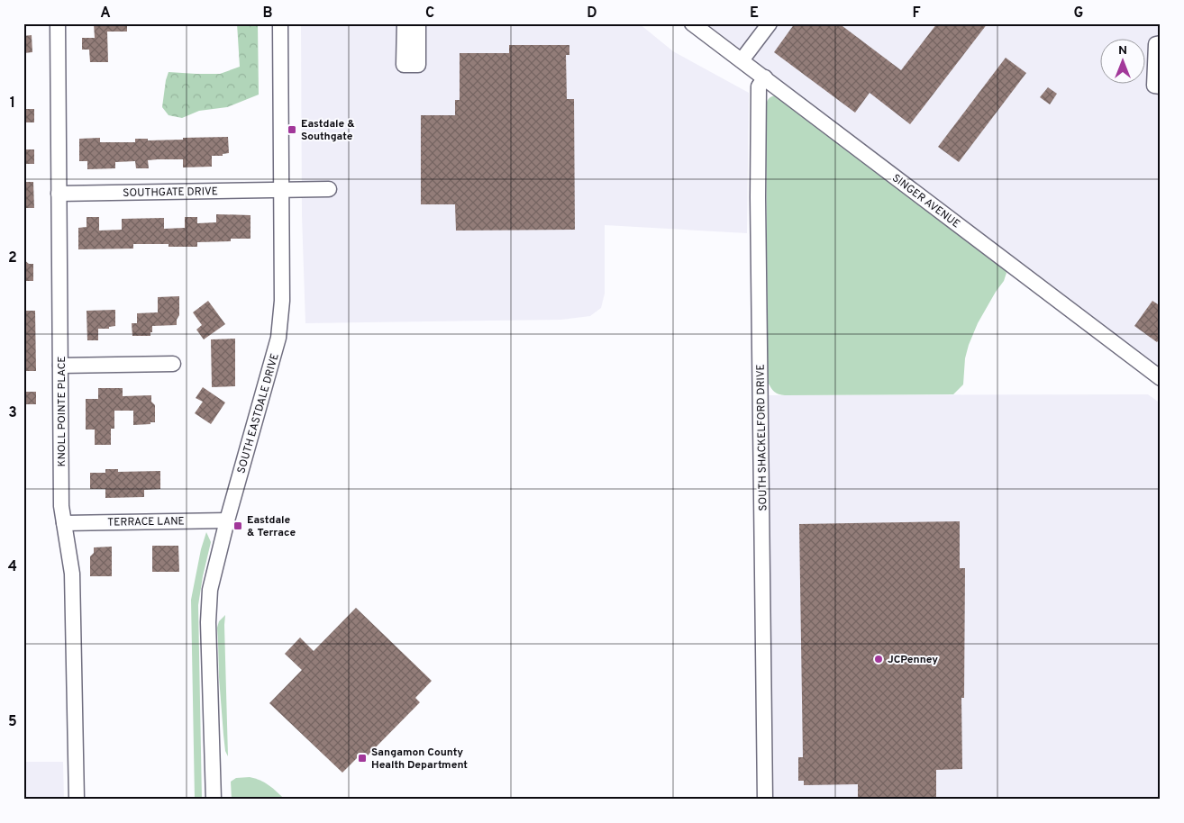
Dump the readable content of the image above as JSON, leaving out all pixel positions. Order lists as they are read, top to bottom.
{
  "streets": {
    "street": [
      "SOUTHGATE DRIVE",
      "SINGER AVENUE",
      "KNOLL POINTE PLACE",
      "SOUTH EASTDALE DRIVE",
      "SOUTH SHACKELFORD DRIVE",
      "TERRACE LANE"
    ]
  },
  "crossings": [
    ["SOUTHGATE DRIVE", "KNOLL POINTE PLACE"],
    ["SOUTHGATE DRIVE", "SOUTH EASTDALE DRIVE"],
    ["SINGER AVENUE", "SOUTH SHACKELFORD DRIVE"],
    ["KNOLL POINTE PLACE", "TERRACE LANE"],
    ["SOUTH EASTDALE DRIVE", "TERRACE LANE"]
  ],
  "places": {
    "transit": ["Eastdale & Southgate", "Eastdale & Terrace", "Sangamon County Health Department"],
    "other": ["JCPenney"]
  },
  "north": "top",
  "grid": {
    "columns": [
      "A",
      "B",
      "C",
      "D",
      "E",
      "F",
      "G"
    ],
    "rows": [
      "1",
      "2",
      "3",
      "4",
      "5"
    ]
  }
}
